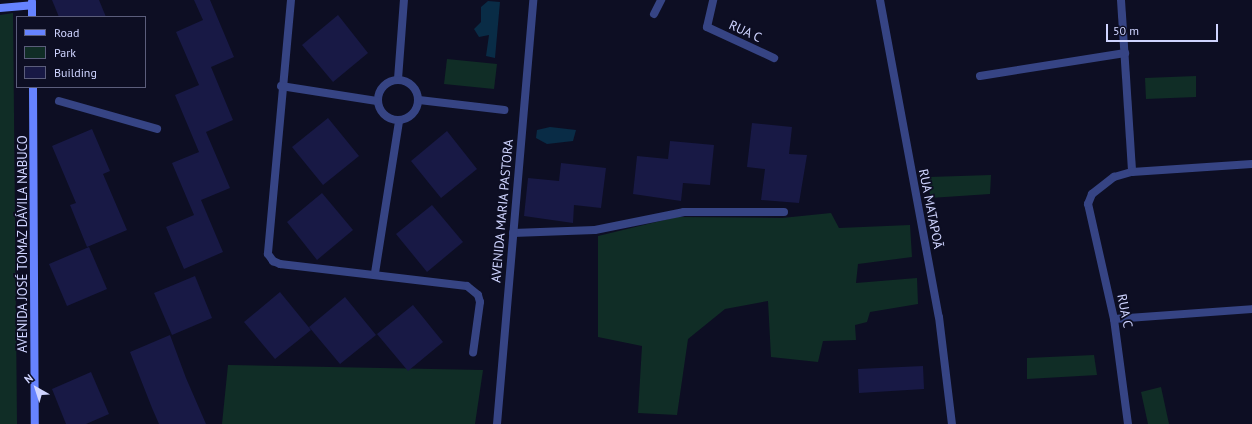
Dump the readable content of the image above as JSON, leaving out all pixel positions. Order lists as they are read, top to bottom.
{
  "streets": {
    "main road": ["AVENIDA JOSÉ TOMAZ DÁVILA NABUCO"],
    "street": ["RUA C", "RUA MATAPOÃ", "AVENIDA MARIA PASTORA"]
  },
  "legend": ["Road", "Park", "Building"],
  "scale_bar": "50 m",
  "north": "top left"
}
